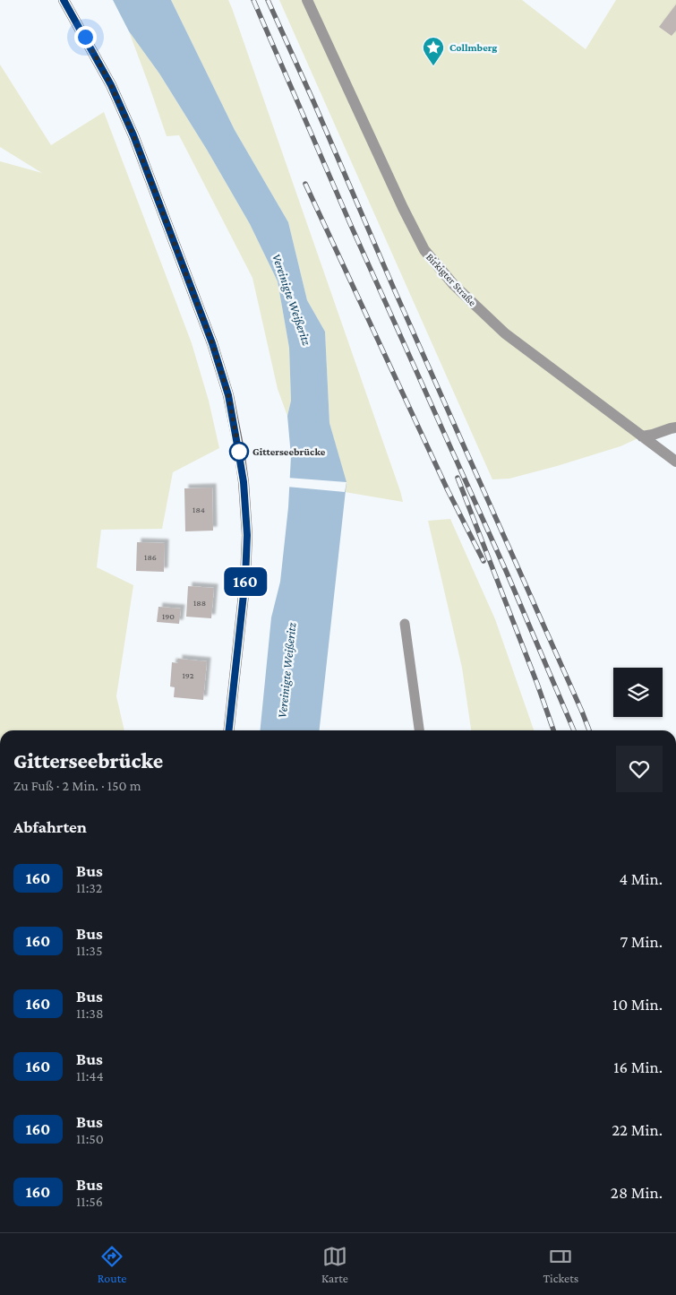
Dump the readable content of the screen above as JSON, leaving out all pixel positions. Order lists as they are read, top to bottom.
{
  "streets": {
    "street": ["Birkigter Straße"]
  },
  "water": ["Vereinigte Weißeritz"],
  "places": {
    "place": ["Collmberg"],
    "other": ["Gitterseebrücke"]
  },
  "lines": ["bus line 160"],
  "house_numbers": [
    "184",
    "186",
    "188",
    "190",
    "192"
  ],
  "page": {
    "on_map": "160",
    "heading": [
      ["Gitterseebrücke", "Zu Fuß · 2 Min. · 150 m"],
      "Abfahrten"
    ],
    "list": [
      {
        "mark": "160",
        "name": "Bus",
        "note": "11:32",
        "value": "4 Min."
      },
      {
        "mark": "160",
        "name": "Bus",
        "note": "11:35",
        "value": "7 Min."
      },
      {
        "mark": "160",
        "name": "Bus",
        "note": "11:38",
        "value": "10 Min."
      },
      {
        "mark": "160",
        "name": "Bus",
        "note": "11:44",
        "value": "16 Min."
      },
      {
        "mark": "160",
        "name": "Bus",
        "note": "11:50",
        "value": "22 Min."
      },
      {
        "mark": "160",
        "name": "Bus",
        "note": "11:56",
        "value": "28 Min."
      }
    ],
    "tabs": ["Route", "Karte", "Tickets"]
  }
}
